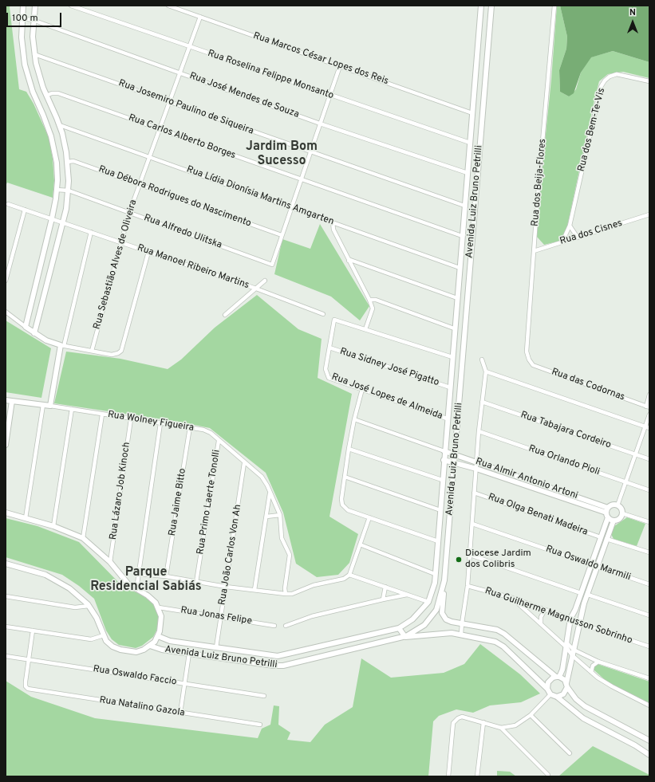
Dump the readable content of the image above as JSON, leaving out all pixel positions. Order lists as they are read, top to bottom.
{
  "streets": {
    "main road": ["Avenida Luiz Bruno Petrilli", "Rua Wolney Figueira", "Rua Almir Antonio Artoni"],
    "street": [
      "Rua Marcos César Lopes dos Reis",
      "Rua Roselina Felippe Monsanto",
      "Rua José Mendes de Souza",
      "Rua Josemiro Paulino de Siqueira",
      "Rua dos Bem-Te-Vis",
      "Rua Carlos Alberto Borges",
      "Rua dos Beija-Flores",
      "Rua Lídia Dionísia Martins Amgarten",
      "Rua Débora Rodrigues do Nascimento",
      "Rua Alfredo Ulitska",
      "Rua dos Cisnes",
      "Rua Sebastião Alves de Oliveira",
      "Rua Manoel Ribeiro Martins",
      "Rua Sidney José Pigatto",
      "Rua das Codornas",
      "Rua José Lopes de Almeida",
      "Rua Tabajara Cordeiro",
      "Rua Orlando Pioli",
      "Rua Lázaro Job Kinoch",
      "Rua Jaime Bitto",
      "Rua Primo Laerte Tonolli",
      "Rua Olga Benati Madeira",
      "Rua João Carlos Von Ah",
      "Rua Oswaldo Marmili",
      "Rua Jonas Felipe",
      "Rua Guilherme Magnusson Sobrinho",
      "Rua Oswaldo Faccio",
      "Rua Natalino Gazola"
    ]
  },
  "crossings": [
    ["Rua Marcos César Lopes dos Reis", "Avenida Luiz Bruno Petrilli"],
    ["Rua Marcos César Lopes dos Reis", "Rua Sebastião Alves de Oliveira"],
    ["Rua Roselina Felippe Monsanto", "Avenida Luiz Bruno Petrilli"],
    ["Rua Roselina Felippe Monsanto", "Rua Sebastião Alves de Oliveira"],
    ["Rua José Mendes de Souza", "Avenida Luiz Bruno Petrilli"],
    ["Rua José Mendes de Souza", "Rua Sebastião Alves de Oliveira"],
    ["Rua Josemiro Paulino de Siqueira", "Avenida Luiz Bruno Petrilli"],
    ["Rua Josemiro Paulino de Siqueira", "Rua Sebastião Alves de Oliveira"],
    ["Rua dos Bem-Te-Vis", "Rua dos Cisnes"],
    ["Rua Carlos Alberto Borges", "Avenida Luiz Bruno Petrilli"],
    ["Rua Carlos Alberto Borges", "Rua Sebastião Alves de Oliveira"],
    ["Rua dos Beija-Flores", "Rua dos Cisnes"],
    ["Rua dos Beija-Flores", "Rua das Codornas"],
    ["Rua Lídia Dionísia Martins Amgarten", "Avenida Luiz Bruno Petrilli"],
    ["Rua Lídia Dionísia Martins Amgarten", "Rua Sebastião Alves de Oliveira"],
    ["Rua Débora Rodrigues do Nascimento", "Rua Alfredo Ulitska"],
    ["Rua Débora Rodrigues do Nascimento", "Rua Sebastião Alves de Oliveira"],
    ["Avenida Luiz Bruno Petrilli", "Rua Sidney José Pigatto"],
    ["Avenida Luiz Bruno Petrilli", "Rua José Lopes de Almeida"],
    ["Avenida Luiz Bruno Petrilli", "Rua Almir Antonio Artoni"],
    ["Avenida Luiz Bruno Petrilli", "Rua João Carlos Von Ah"],
    ["Rua Alfredo Ulitska", "Rua Sebastião Alves de Oliveira"],
    ["Rua Sebastião Alves de Oliveira", "Rua Manoel Ribeiro Martins"],
    ["Rua Sidney José Pigatto", "Rua José Lopes de Almeida"],
    ["Rua Wolney Figueira", "Rua Lázaro Job Kinoch"],
    ["Rua Wolney Figueira", "Rua Jaime Bitto"],
    ["Rua Wolney Figueira", "Rua Primo Laerte Tonolli"],
    ["Rua Wolney Figueira", "Rua João Carlos Von Ah"],
    ["Rua João Carlos Von Ah", "Rua Jonas Felipe"],
    ["Rua Oswaldo Faccio", "Rua Natalino Gazola"]
  ],
  "districts": ["Jardim Bom Sucesso", "Parque Residencial Sabiás"],
  "places": ["Diocese Jardim dos Colibris"],
  "scale_bar": "100 m",
  "north": "top"
}
